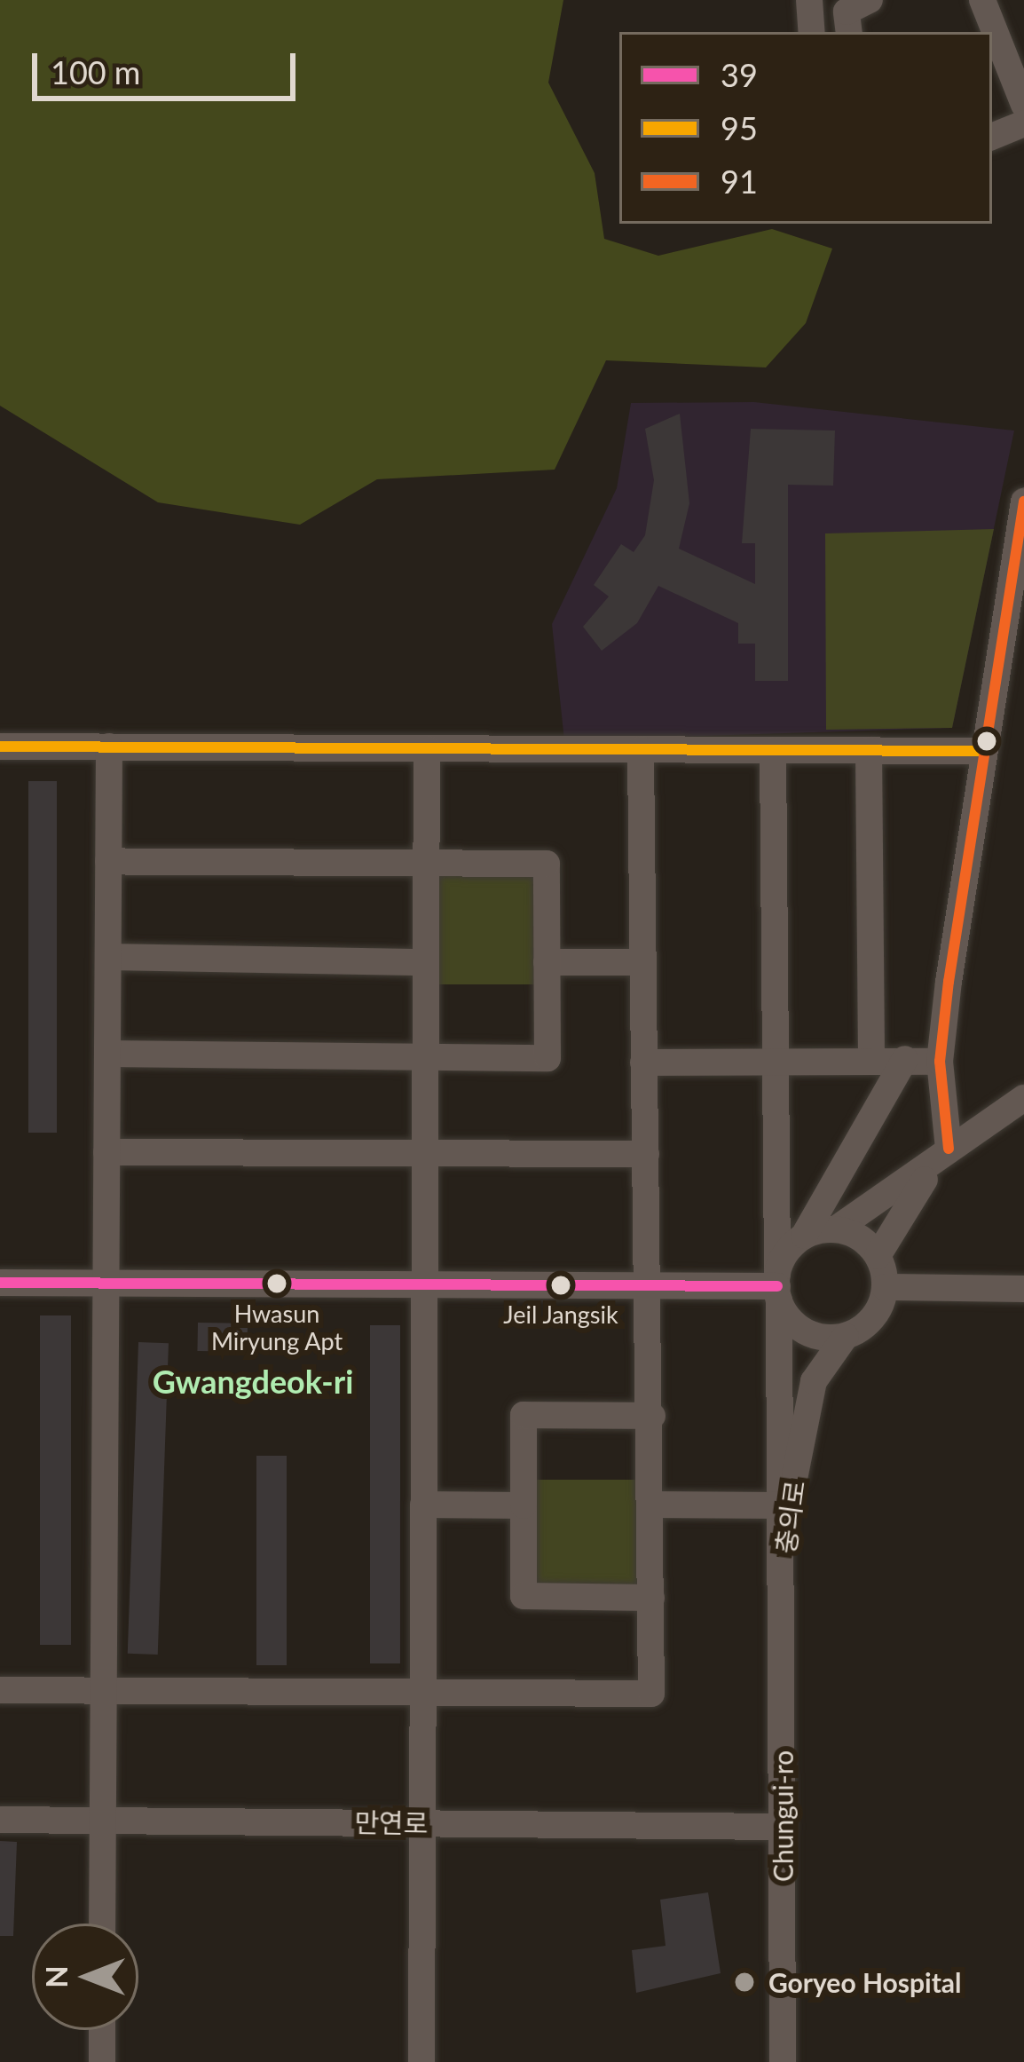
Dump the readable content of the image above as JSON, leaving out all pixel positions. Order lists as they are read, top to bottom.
{
  "streets": {
    "street": ["충의로", "Chungui-ro", "만연로"]
  },
  "crossings": [
    ["충의로", "Chungui-ro"],
    ["Chungui-ro", "만연로"]
  ],
  "districts": ["Gwangdeok-ri"],
  "places": ["Hwasun Miryung Apt", "Jeil Jangsik", "Goryeo Hospital"],
  "lines": ["transit line 91", "transit line 95", "transit line 39"],
  "legend": ["39", "95", "91"],
  "scale_bar": "100 m",
  "north": "left"
}
